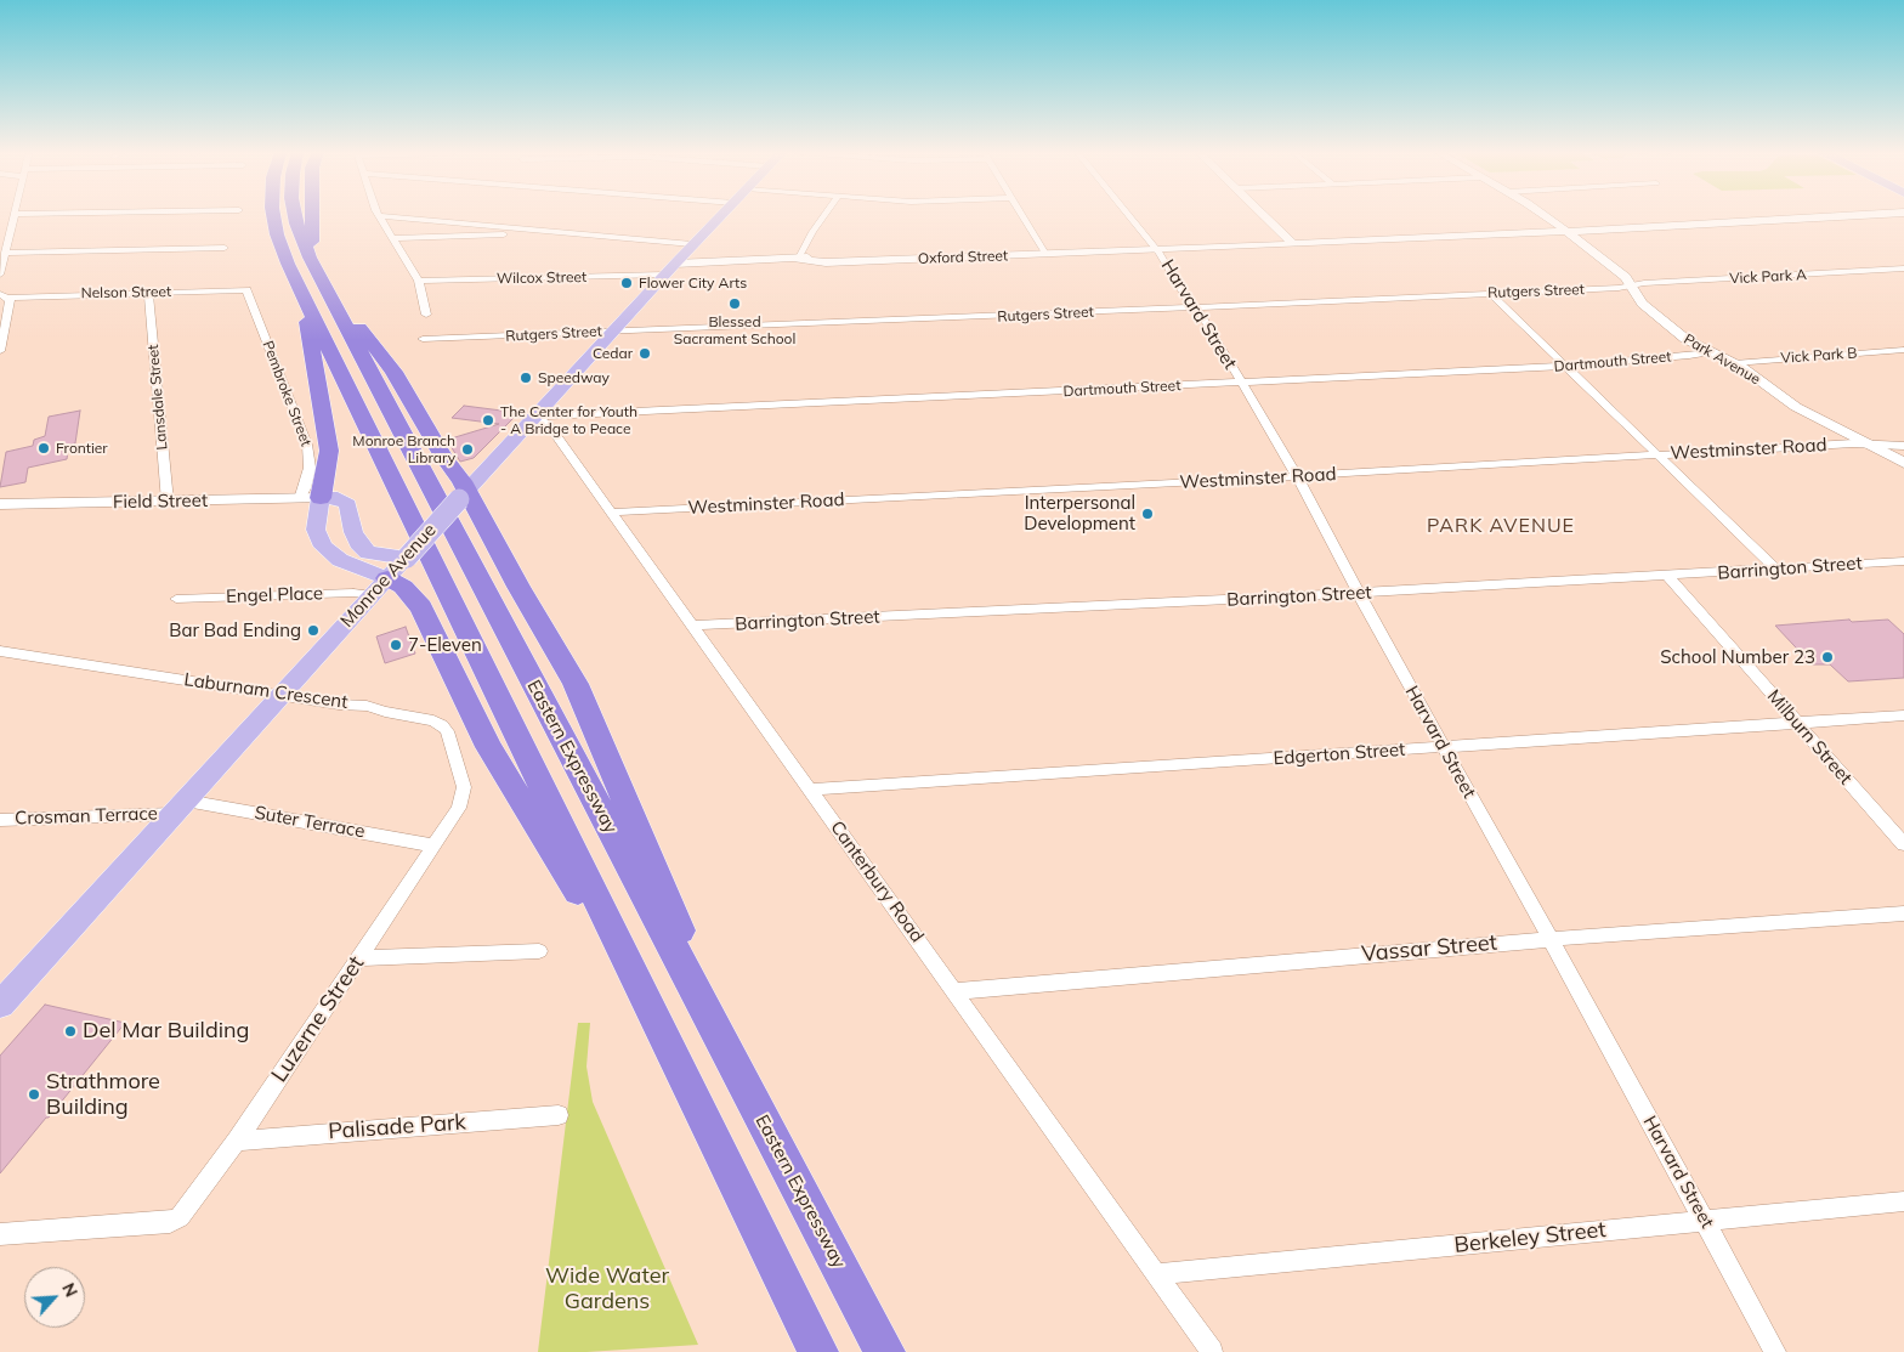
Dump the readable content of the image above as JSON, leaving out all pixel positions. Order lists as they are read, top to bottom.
{
  "streets": {
    "highway": ["Eastern Expressway"],
    "main road": ["Monroe Avenue"],
    "street": [
      "Oxford Street",
      "Vick Park A",
      "Wilcox Street",
      "Rutgers Street",
      "Nelson Street",
      "Harvard Street",
      "Vick Park B",
      "Park Avenue",
      "Dartmouth Street",
      "Pembroke Street",
      "Lansdale Street",
      "Westminster Road",
      "Field Street",
      "Barrington Street",
      "Engel Place",
      "Laburnam Crescent",
      "Milburn Street",
      "Edgerton Street",
      "Crosman Terrace",
      "Suter Terrace",
      "Canterbury Road",
      "Vassar Street",
      "Luzerne Street",
      "Palisade Park",
      "Berkeley Street"
    ]
  },
  "crossings": [
    ["Oxford Street", "Harvard Street"],
    ["Oxford Street", "Park Avenue"],
    ["Oxford Street", "Monroe Avenue"],
    ["Vick Park A", "Rutgers Street"],
    ["Vick Park A", "Park Avenue"],
    ["Wilcox Street", "Monroe Avenue"],
    ["Rutgers Street", "Harvard Street"],
    ["Rutgers Street", "Park Avenue"],
    ["Rutgers Street", "Monroe Avenue"],
    ["Nelson Street", "Pembroke Street"],
    ["Nelson Street", "Lansdale Street"],
    ["Harvard Street", "Dartmouth Street"],
    ["Harvard Street", "Westminster Road"],
    ["Harvard Street", "Barrington Street"],
    ["Harvard Street", "Edgerton Street"],
    ["Harvard Street", "Vassar Street"],
    ["Harvard Street", "Berkeley Street"],
    ["Vick Park B", "Park Avenue"],
    ["Park Avenue", "Dartmouth Street"],
    ["Park Avenue", "Westminster Road"],
    ["Dartmouth Street", "Monroe Avenue"],
    ["Dartmouth Street", "Canterbury Road"],
    ["Pembroke Street", "Field Street"],
    ["Lansdale Street", "Field Street"],
    ["Westminster Road", "Canterbury Road"],
    ["Barrington Street", "Milburn Street"],
    ["Barrington Street", "Canterbury Road"],
    ["Monroe Avenue", "Engel Place"],
    ["Monroe Avenue", "Laburnam Crescent"],
    ["Monroe Avenue", "Crosman Terrace"],
    ["Monroe Avenue", "Suter Terrace"],
    ["Monroe Avenue", "Canterbury Road"],
    ["Laburnam Crescent", "Luzerne Street"],
    ["Milburn Street", "Edgerton Street"],
    ["Edgerton Street", "Canterbury Road"],
    ["Crosman Terrace", "Suter Terrace"],
    ["Suter Terrace", "Luzerne Street"],
    ["Canterbury Road", "Vassar Street"],
    ["Canterbury Road", "Berkeley Street"],
    ["Luzerne Street", "Palisade Park"]
  ],
  "districts": ["PARK AVENUE"],
  "parks": ["Wide Water Gardens"],
  "places": [
    "Flower City Arts",
    "Blessed Sacrament School",
    "Cedar",
    "Speedway",
    "The Center for Youth - A Bridge to Peace",
    "Frontier",
    "Monroe Branch Library",
    "Interpersonal Development",
    "Bar Bad Ending",
    "7-Eleven",
    "School Number 23",
    "Del Mar Building",
    "Strathmore Building"
  ],
  "north": "top right"
}
